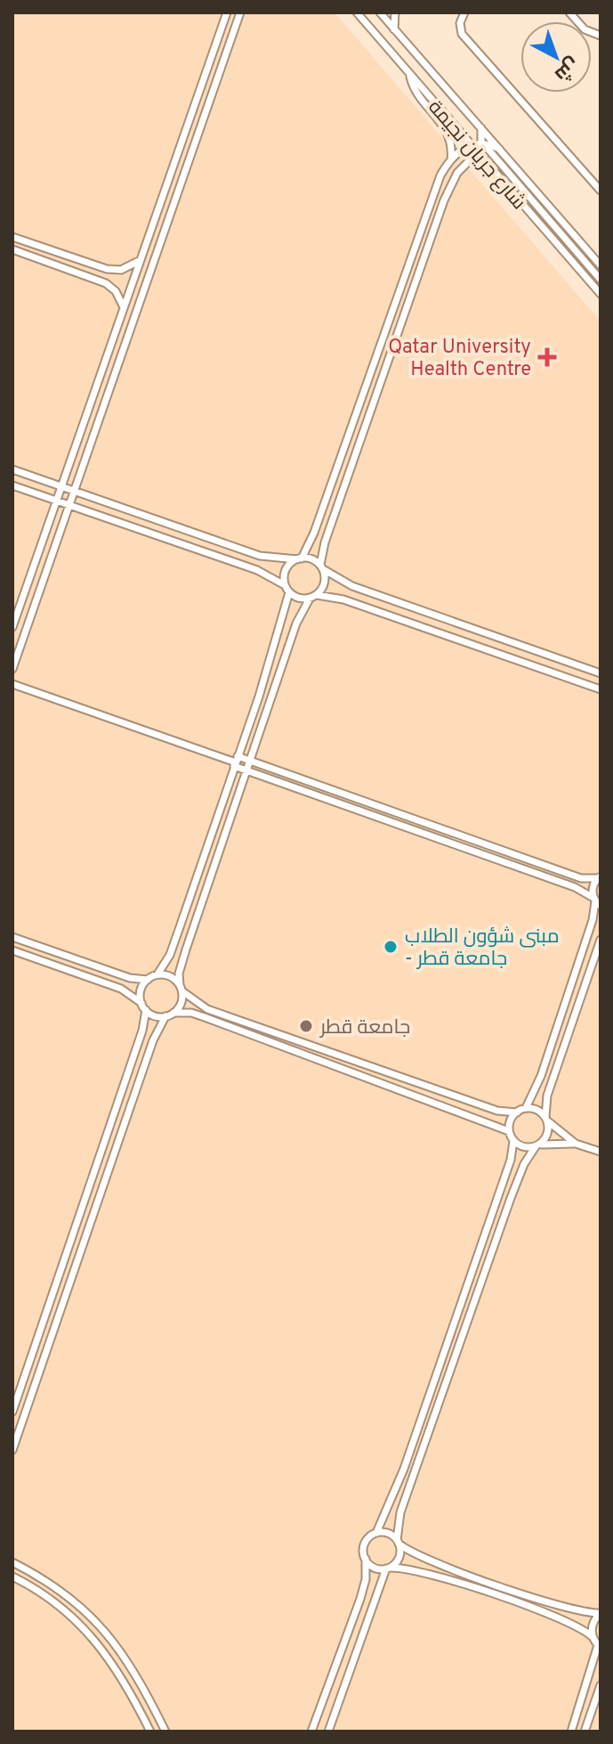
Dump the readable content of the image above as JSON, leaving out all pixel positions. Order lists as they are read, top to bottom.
{
  "streets": {
    "street": ["شارع جريان نجيمة"]
  },
  "places": {
    "health": ["Qatar University Health Centre"],
    "other": ["مبنى شؤون الطلاب - جامعة قطر", "جامعة قطر"]
  },
  "north": "bottom right"
}
